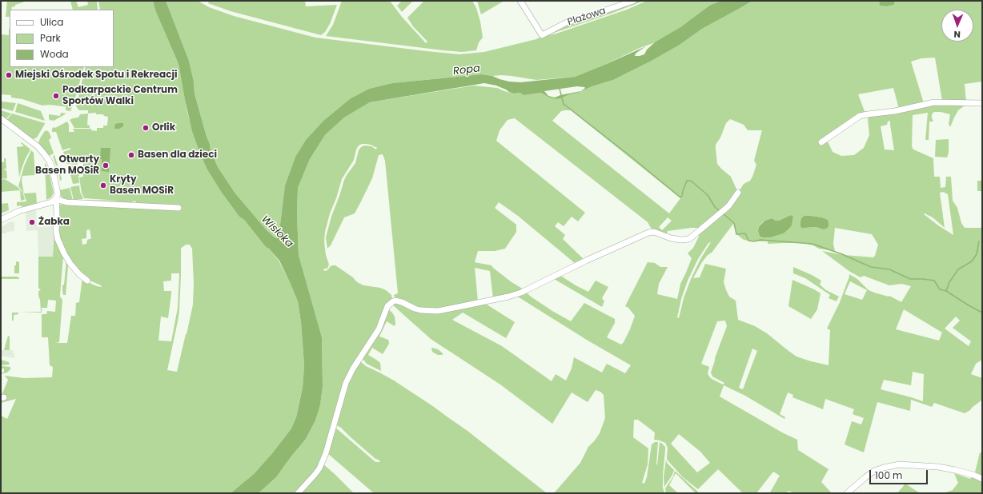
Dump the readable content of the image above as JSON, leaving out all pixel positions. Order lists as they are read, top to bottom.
{
  "streets": {
    "street": ["Plażowa"]
  },
  "water": ["Ropa", "Wisłoka"],
  "places": [
    "Miejski Ośrodek Spotu i Rekreacji",
    "Podkarpackie Centrum Sportów Walki",
    "Orlik",
    "Basen dla dzieci",
    "Otwarty Basen MOSiR",
    "Kryty Basen MOSiR",
    "Żabka"
  ],
  "legend": ["Ulica", "Park", "Woda"],
  "scale_bar": "100 m",
  "north": "bottom"
}
